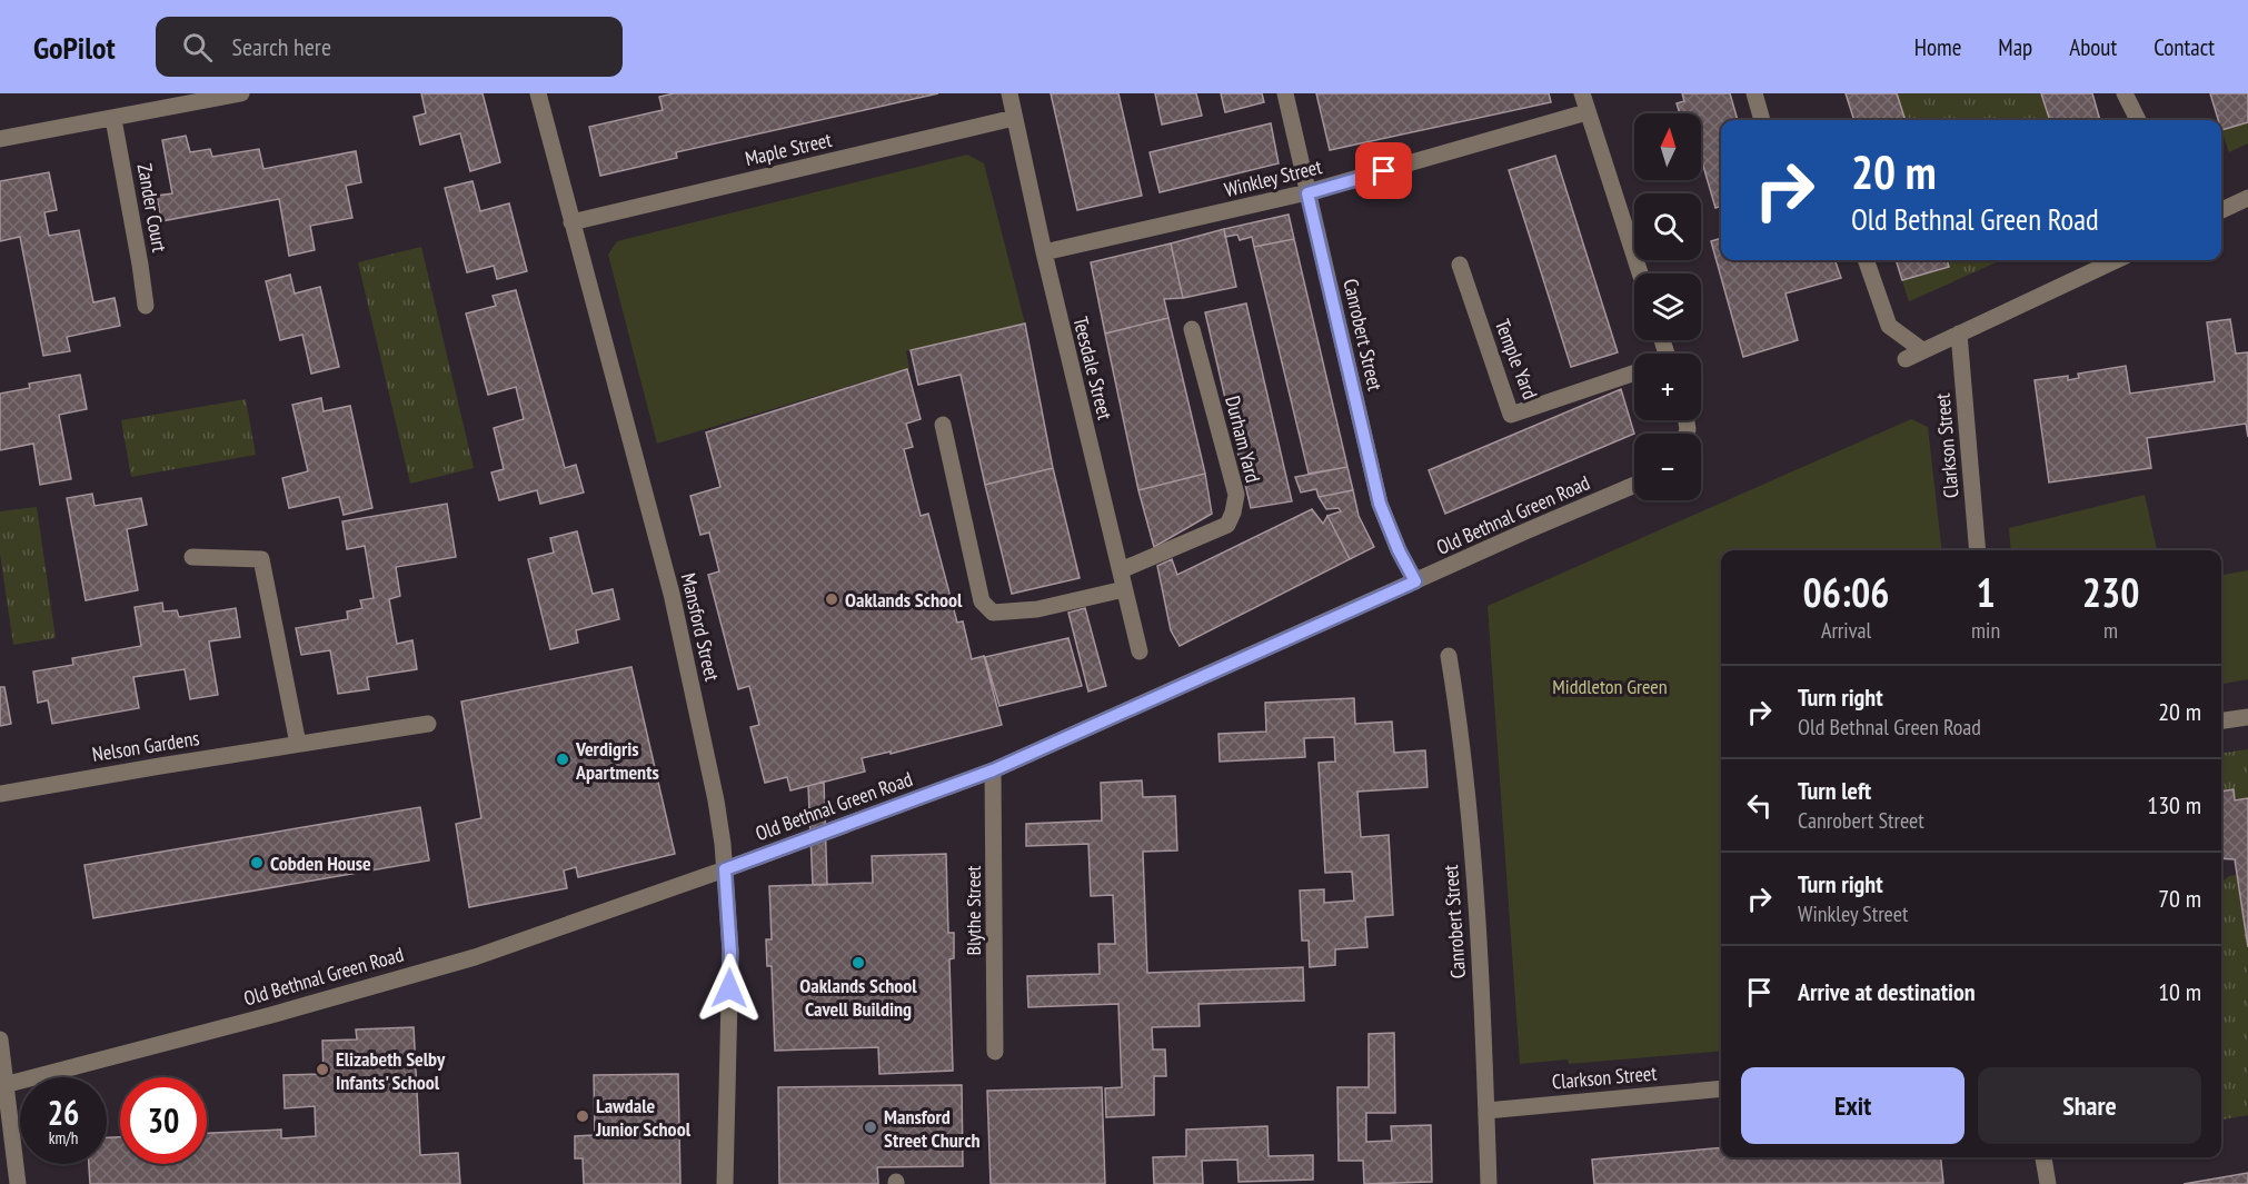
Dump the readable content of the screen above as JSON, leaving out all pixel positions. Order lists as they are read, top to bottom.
{
  "streets": {
    "street": [
      "Maple Street",
      "Winkley Street",
      "Zander Court",
      "Canrobert Street",
      "Temple Yard",
      "Teesdale Street",
      "Durham Yard",
      "Clarkson Street",
      "Old Bethnal Green Road",
      "Mansford Street",
      "Nelson Gardens",
      "Blythe Street"
    ]
  },
  "crossings": [
    ["Maple Street", "Teesdale Street"],
    ["Maple Street", "Mansford Street"],
    ["Winkley Street", "Canrobert Street"],
    ["Winkley Street", "Teesdale Street"],
    ["Canrobert Street", "Clarkson Street"],
    ["Canrobert Street", "Old Bethnal Green Road"],
    ["Teesdale Street", "Durham Yard"],
    ["Old Bethnal Green Road", "Mansford Street"],
    ["Old Bethnal Green Road", "Blythe Street"]
  ],
  "parks": ["Middleton Green"],
  "places": [
    "Oaklands School",
    "Verdigris Apartments",
    "Cobden House",
    "Oaklands School Cavell Building",
    "Elizabeth Selby Infants' School",
    "Lawdale Junior School",
    "Mansford Street Church"
  ],
  "north": "top",
  "page": {
    "header": "GoPilot",
    "search": "Search here",
    "nav": [
      "Home",
      "Map",
      "About",
      "Contact"
    ],
    "map_buttons": ["+", "−"],
    "turn": ["20 m", "Old Bethnal Green Road"],
    "eta": [
      "06:06",
      "Arrival",
      "1",
      "min",
      "230",
      "m"
    ],
    "list": [
      {
        "name": "Turn right",
        "note": "Old Bethnal Green Road",
        "value": "20 m"
      },
      {
        "name": "Turn left",
        "note": "Canrobert Street",
        "value": "130 m"
      },
      {
        "name": "Turn right",
        "note": "Winkley Street",
        "value": "70 m"
      },
      {
        "name": "Arrive at destination",
        "value": "10 m"
      }
    ],
    "buttons": ["Exit", "Share"],
    "speed": "26 km/h",
    "limit": "30"
  }
}
